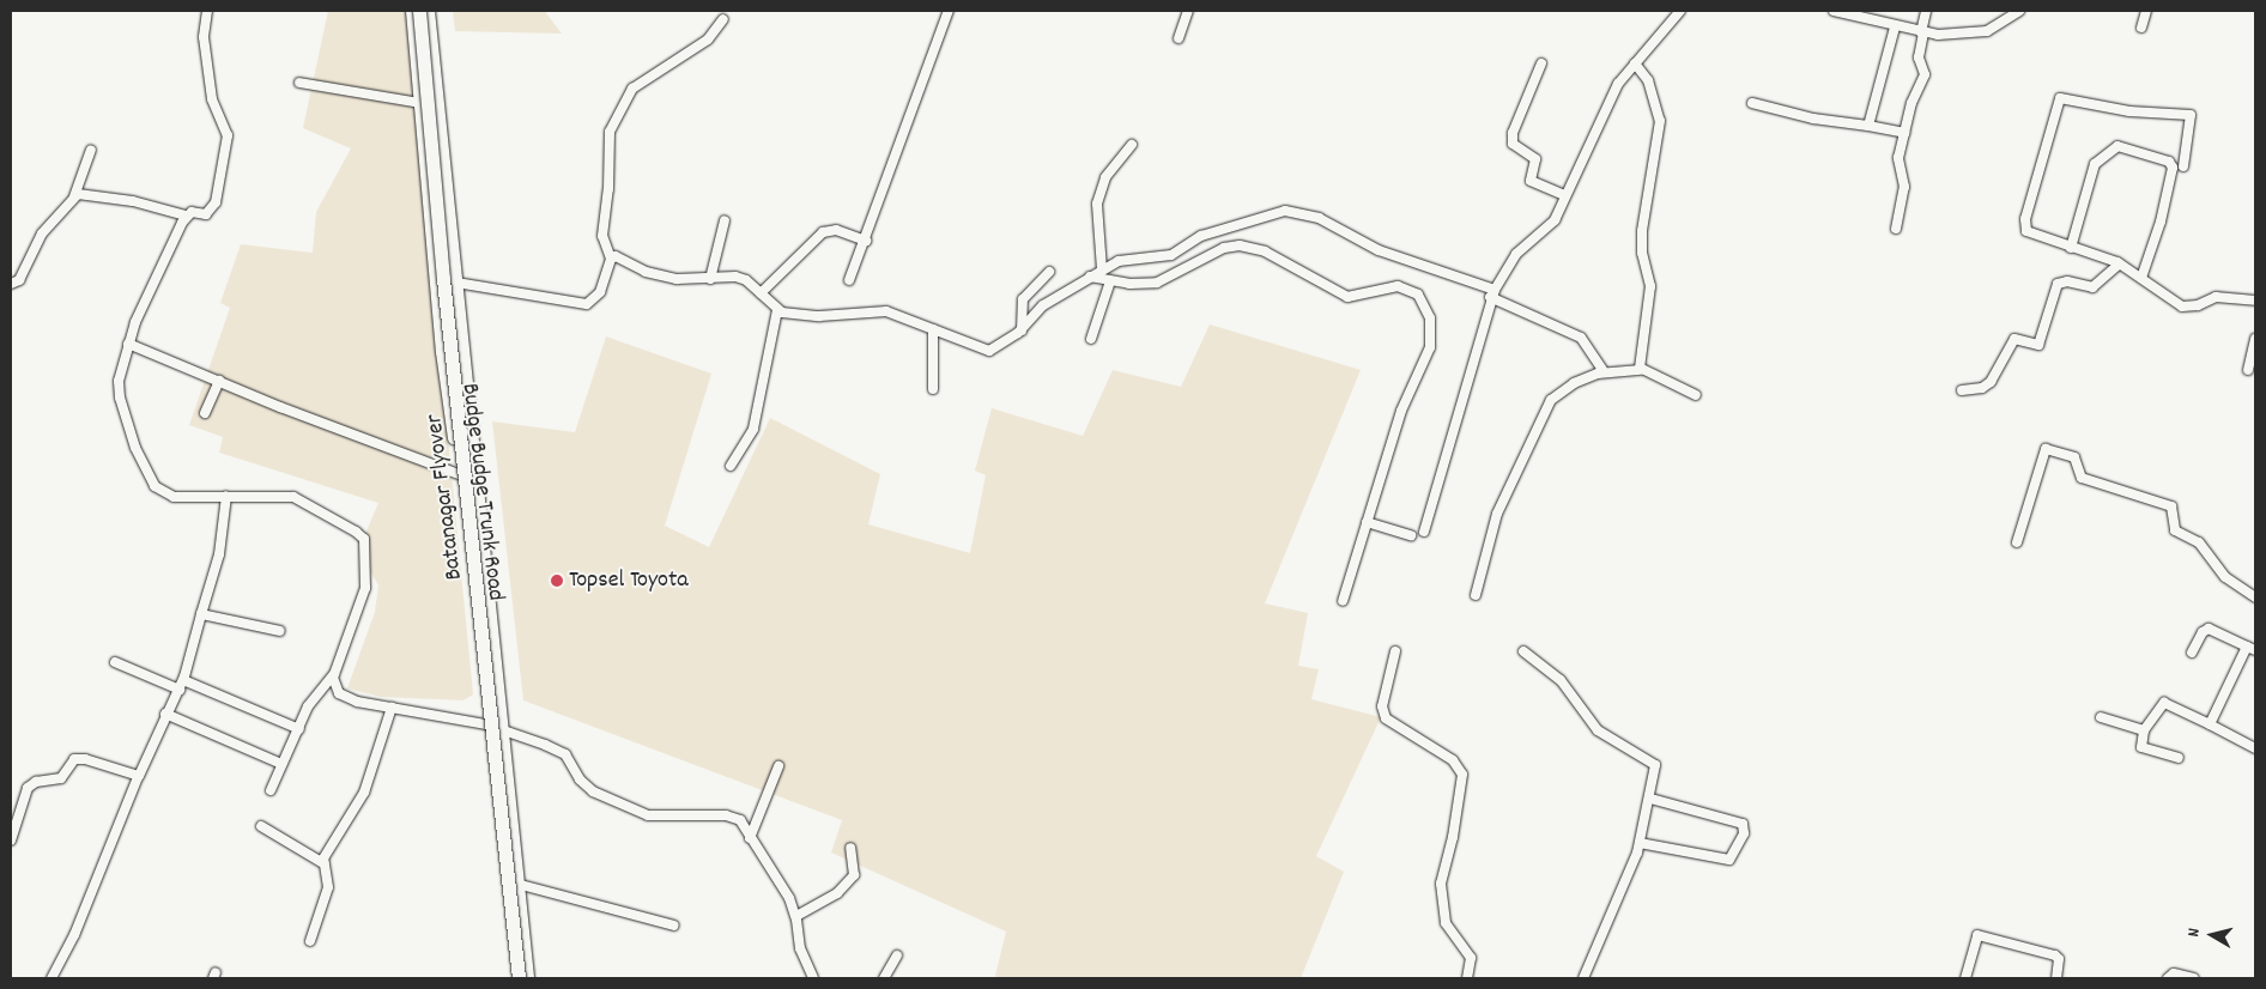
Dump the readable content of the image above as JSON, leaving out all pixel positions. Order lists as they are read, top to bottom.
{
  "streets": {
    "main road": ["Batanagar Flyover"],
    "street": ["Budge Budge Trunk Road"]
  },
  "places": ["Topsel Toyota"],
  "north": "left"
}
